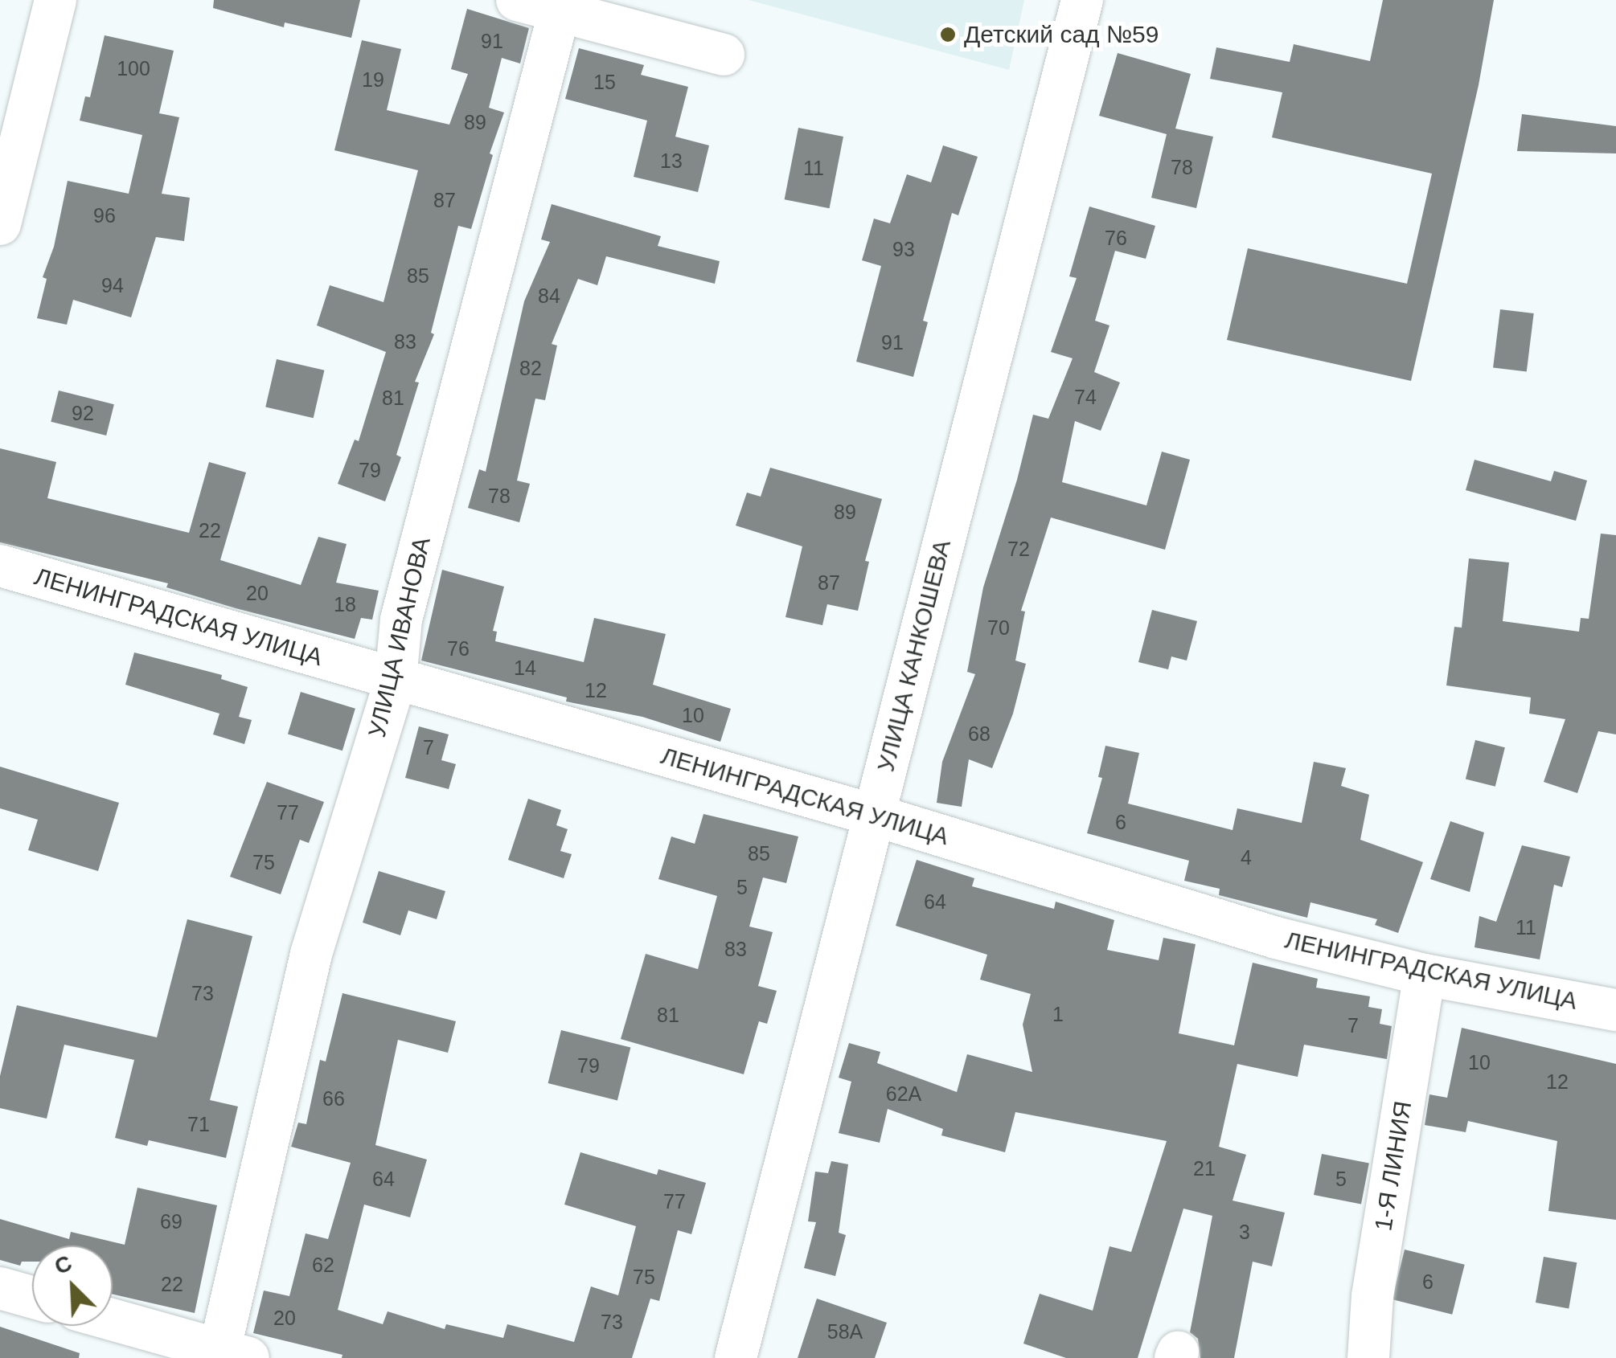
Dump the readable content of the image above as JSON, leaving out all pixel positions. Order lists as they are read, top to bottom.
{
  "streets": {
    "street": [
      "ЛЕНИНГРАДСКАЯ УЛИЦА",
      "УЛИЦА ИВАНОВА",
      "УЛИЦА КАНКОШЕВА",
      "1-Я ЛИНИЯ"
    ]
  },
  "crossings": [
    ["ЛЕНИНГРАДСКАЯ УЛИЦА", "УЛИЦА ИВАНОВА"],
    ["ЛЕНИНГРАДСКАЯ УЛИЦА", "УЛИЦА КАНКОШЕВА"],
    ["ЛЕНИНГРАДСКАЯ УЛИЦА", "1-Я ЛИНИЯ"]
  ],
  "places": ["Детский сад №59"],
  "house_numbers": [
    "91",
    "100",
    "19",
    "15",
    "89",
    "13",
    "78",
    "11",
    "87",
    "96",
    "76",
    "93",
    "85",
    "94",
    "84",
    "83",
    "91",
    "82",
    "74",
    "81",
    "92",
    "79",
    "78",
    "89",
    "22",
    "72",
    "87",
    "20",
    "18",
    "70",
    "76",
    "14",
    "12",
    "10",
    "68",
    "7",
    "77",
    "6",
    "85",
    "4",
    "75",
    "5",
    "64",
    "11",
    "83",
    "73",
    "1",
    "81",
    "7",
    "10",
    "79",
    "12",
    "62А",
    "66",
    "71",
    "21",
    "64",
    "5",
    "77",
    "69",
    "3",
    "62",
    "75",
    "6",
    "22",
    "20",
    "73",
    "58А"
  ],
  "north": "top left"
}
